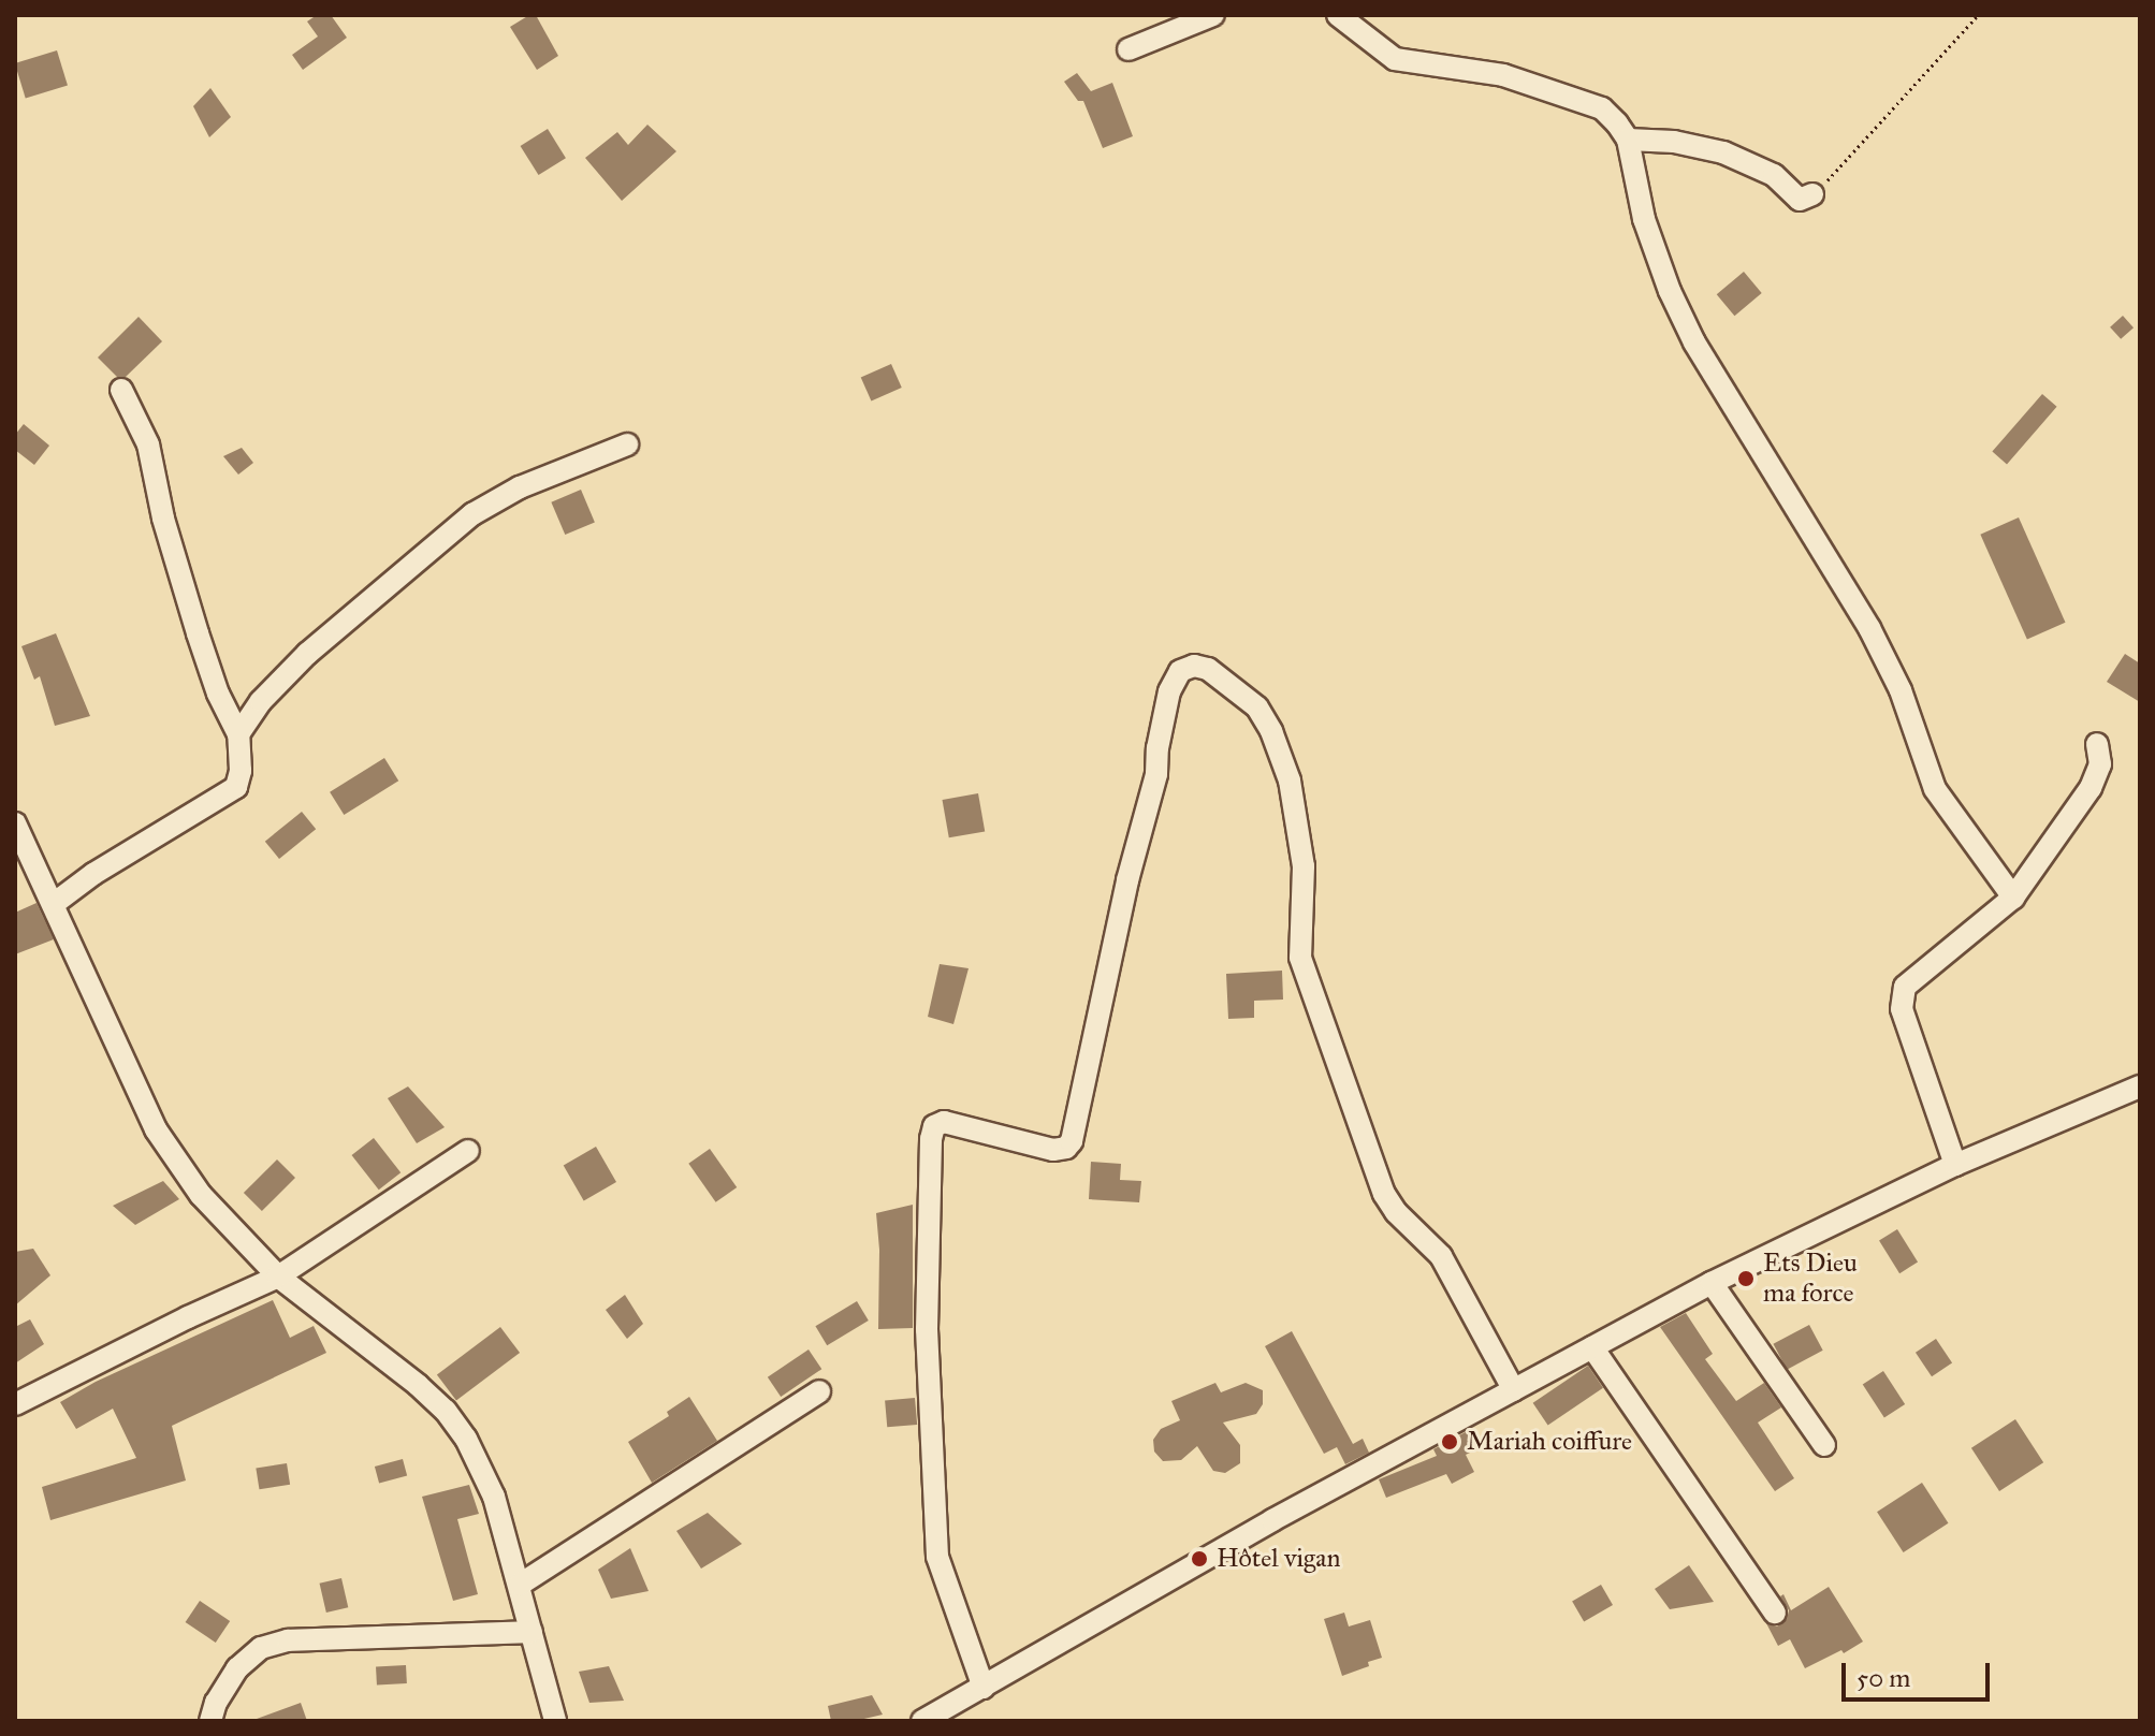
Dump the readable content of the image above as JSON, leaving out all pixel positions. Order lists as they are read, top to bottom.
{
  "places": ["Ets Dieu ma force", "Mariah coiffure", "Hôtel vigan"],
  "scale_bar": "50 m"
}
